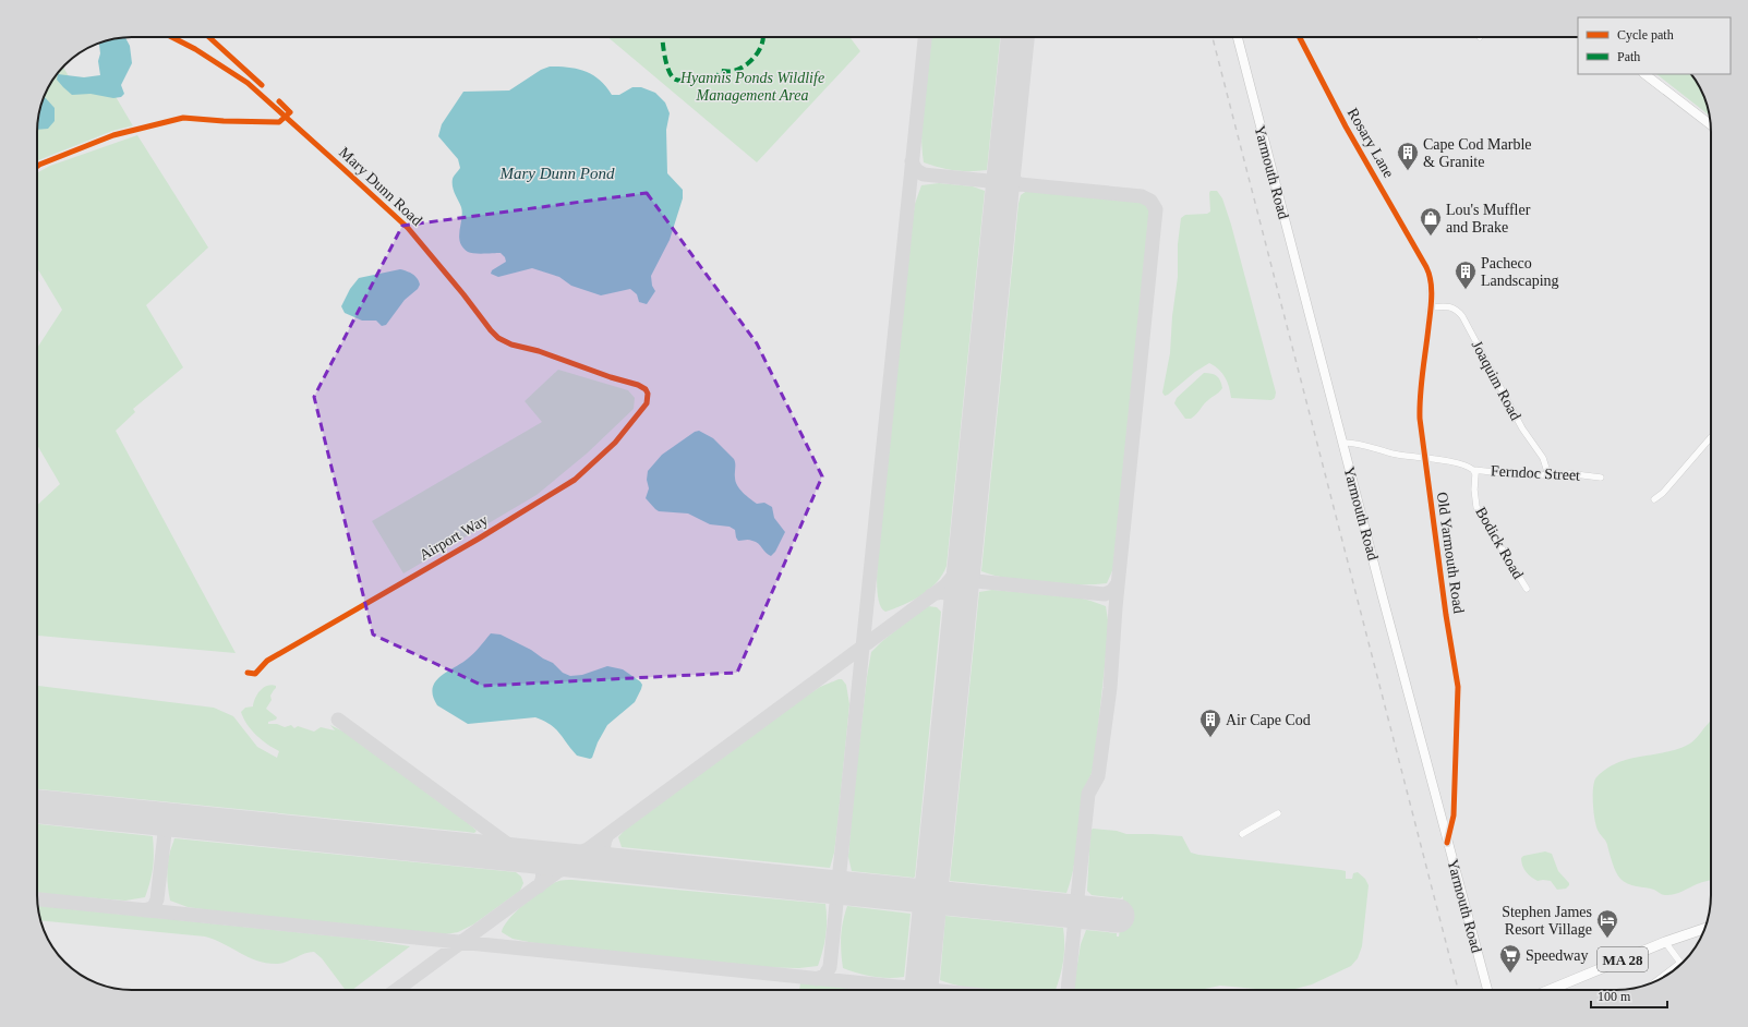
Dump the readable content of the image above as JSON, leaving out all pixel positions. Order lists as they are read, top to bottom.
{
  "streets": {
    "main road": ["Yarmouth Road", "MA 28"],
    "street": [
      "Rosary Lane",
      "Mary Dunn Road",
      "Joaquim Road",
      "Ferndoc Street",
      "Airport Way",
      "Bodick Road",
      "Old Yarmouth Road"
    ]
  },
  "crossings": [
    ["Rosary Lane", "Old Yarmouth Road"],
    ["Yarmouth Road", "Ferndoc Street"],
    ["Yarmouth Road", "Old Yarmouth Road"],
    ["Mary Dunn Road", "Airport Way"],
    ["Joaquim Road", "Ferndoc Street"],
    ["Joaquim Road", "Old Yarmouth Road"],
    ["Ferndoc Street", "Bodick Road"],
    ["Ferndoc Street", "Old Yarmouth Road"]
  ],
  "water": ["Mary Dunn Pond"],
  "parks": ["Hyannis Ponds Wildlife Management Area"],
  "places": {
    "building": ["Cape Cod Marble & Granite", "Pacheco Landscaping", "Air Cape Cod"],
    "shop": ["Lou's Muffler and Brake"],
    "hotel": ["Stephen James Resort Village"],
    "supermarket": ["Speedway"]
  },
  "legend": ["Cycle path", "Path"],
  "scale_bar": "100 m"
}
